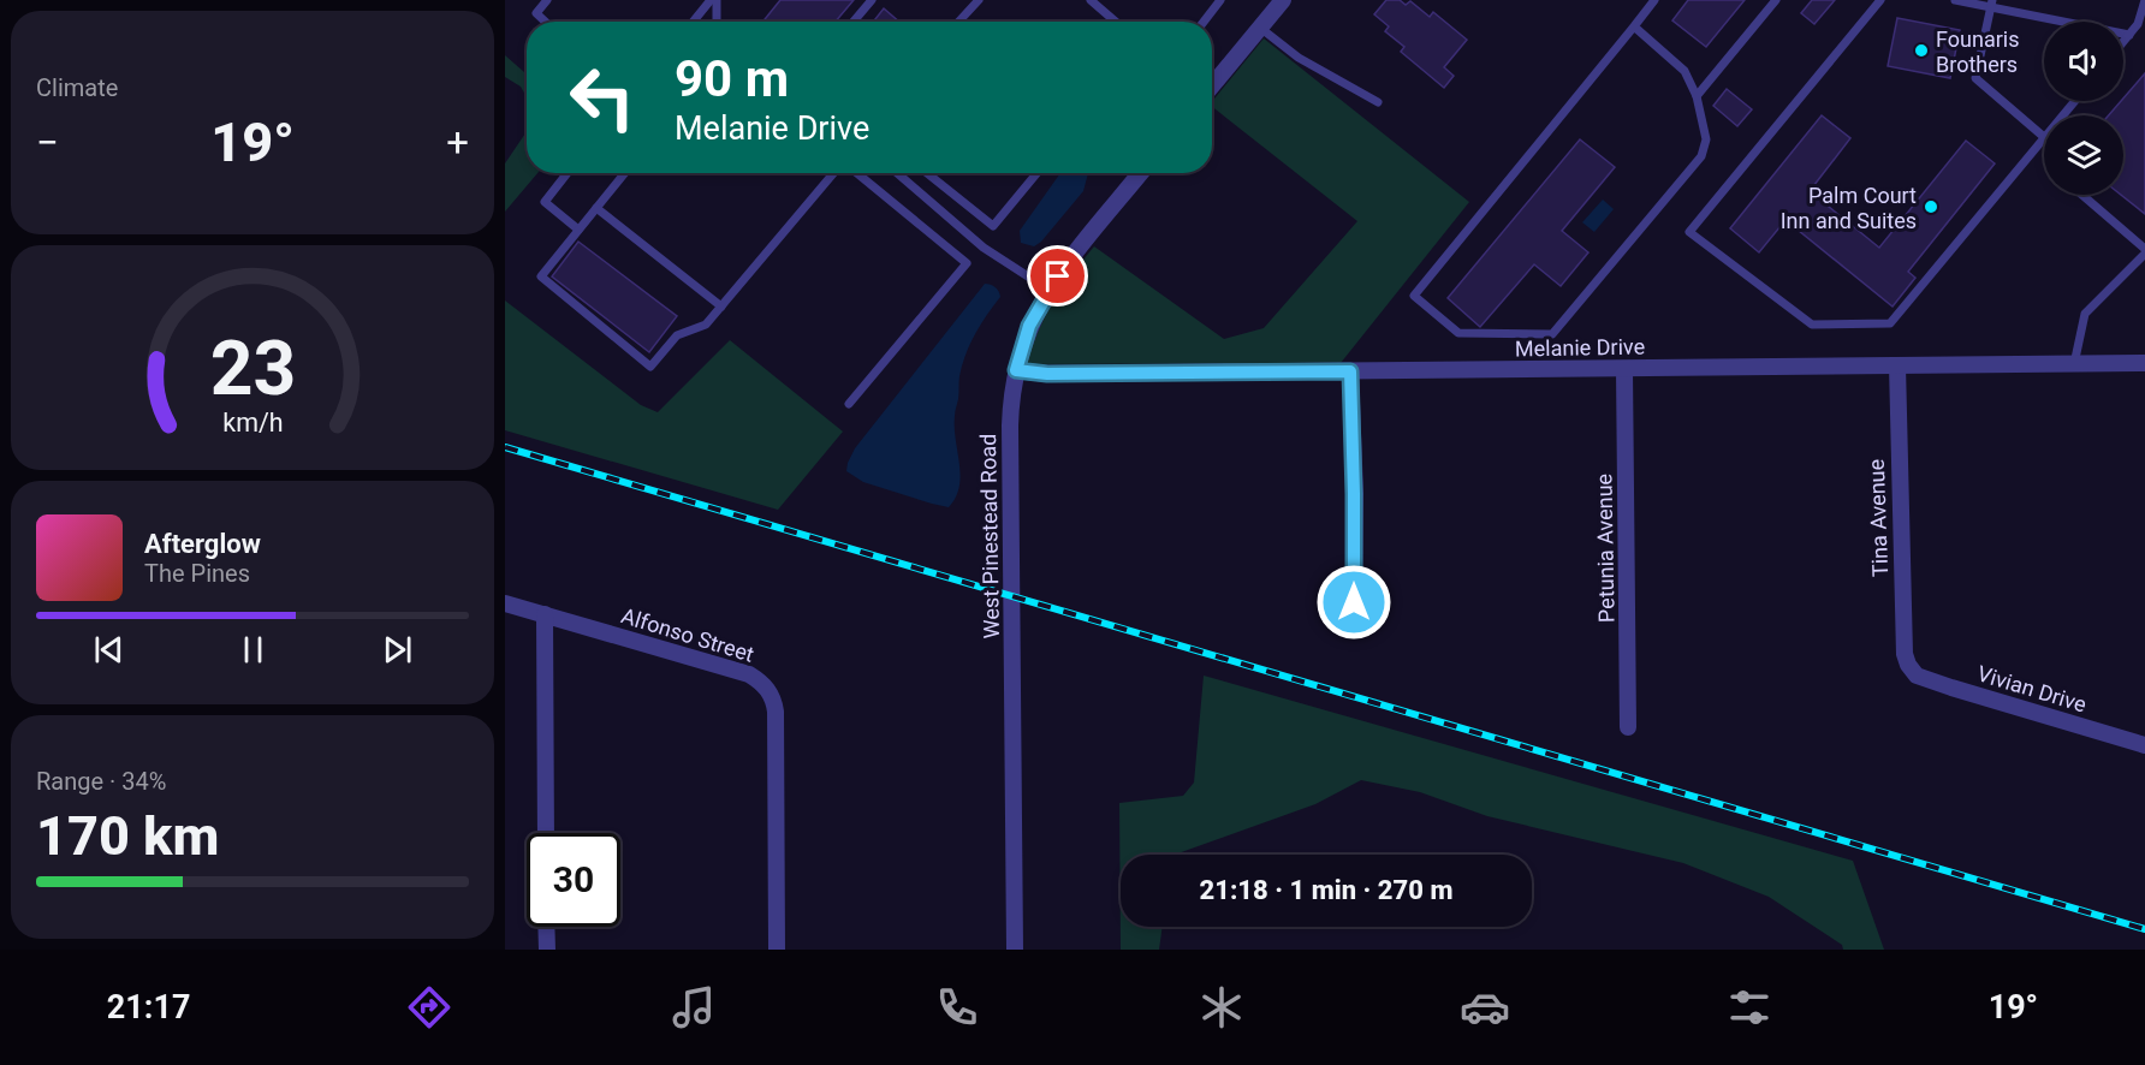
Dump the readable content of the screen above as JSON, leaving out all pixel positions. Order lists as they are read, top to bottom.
{
  "streets": {
    "street": [
      "Melanie Drive",
      "Tina Avenue",
      "West Pinestead Road",
      "Petunia Avenue",
      "Alfonso Street",
      "Vivian Drive"
    ]
  },
  "crossings": [
    ["Melanie Drive", "Tina Avenue"],
    ["Melanie Drive", "West Pinestead Road"],
    ["Melanie Drive", "Petunia Avenue"],
    ["Tina Avenue", "Vivian Drive"]
  ],
  "places": ["Founaris Brothers", "Palm Court Inn and Suites"],
  "page": {
    "tile": [
      "Climate",
      ["Range · 34%", "170 km"]
    ],
    "turn": ["90 m", "Melanie Drive"],
    "heat": ["−", "19°", "+"],
    "song": ["Afterglow", "The Pines"],
    "limit": "30",
    "trip": "21:18 · 1 min · 270 m",
    "tabs": ["21:17", "19°"],
    "gauge": ["23", "km/h"]
  }
}
